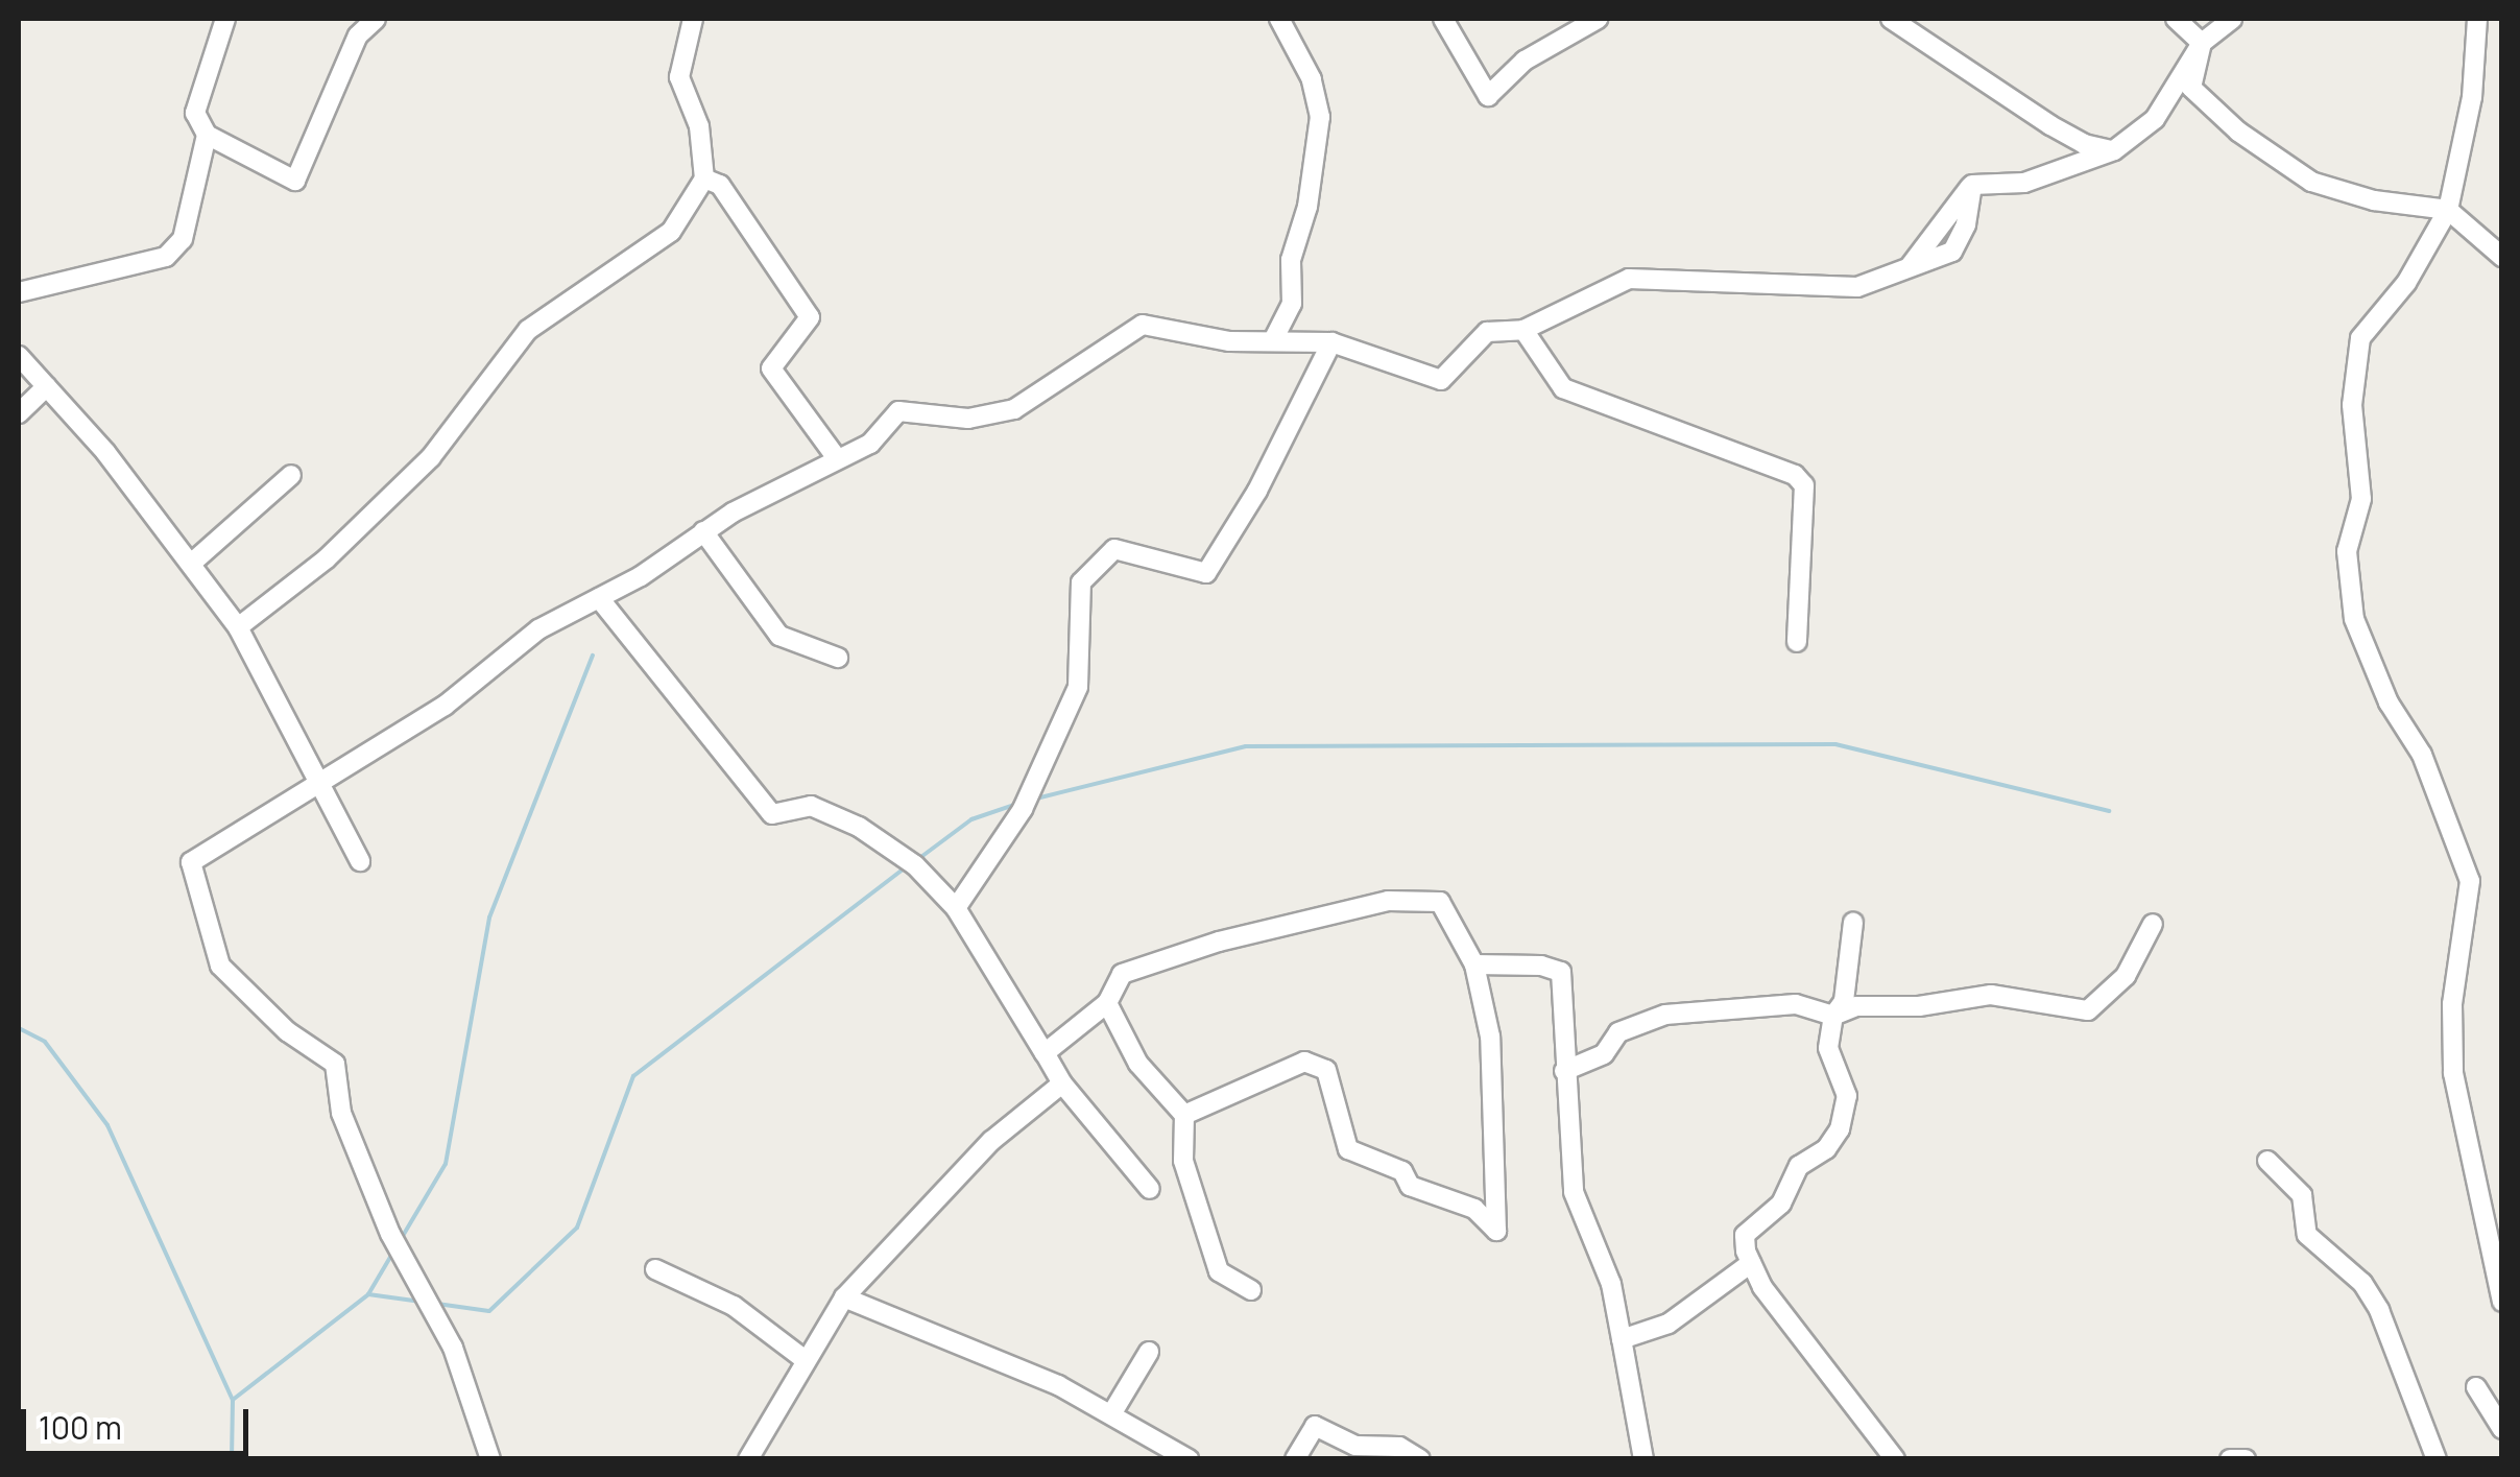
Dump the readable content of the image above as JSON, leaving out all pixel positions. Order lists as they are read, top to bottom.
{
  "scale_bar": "100 m"
}
